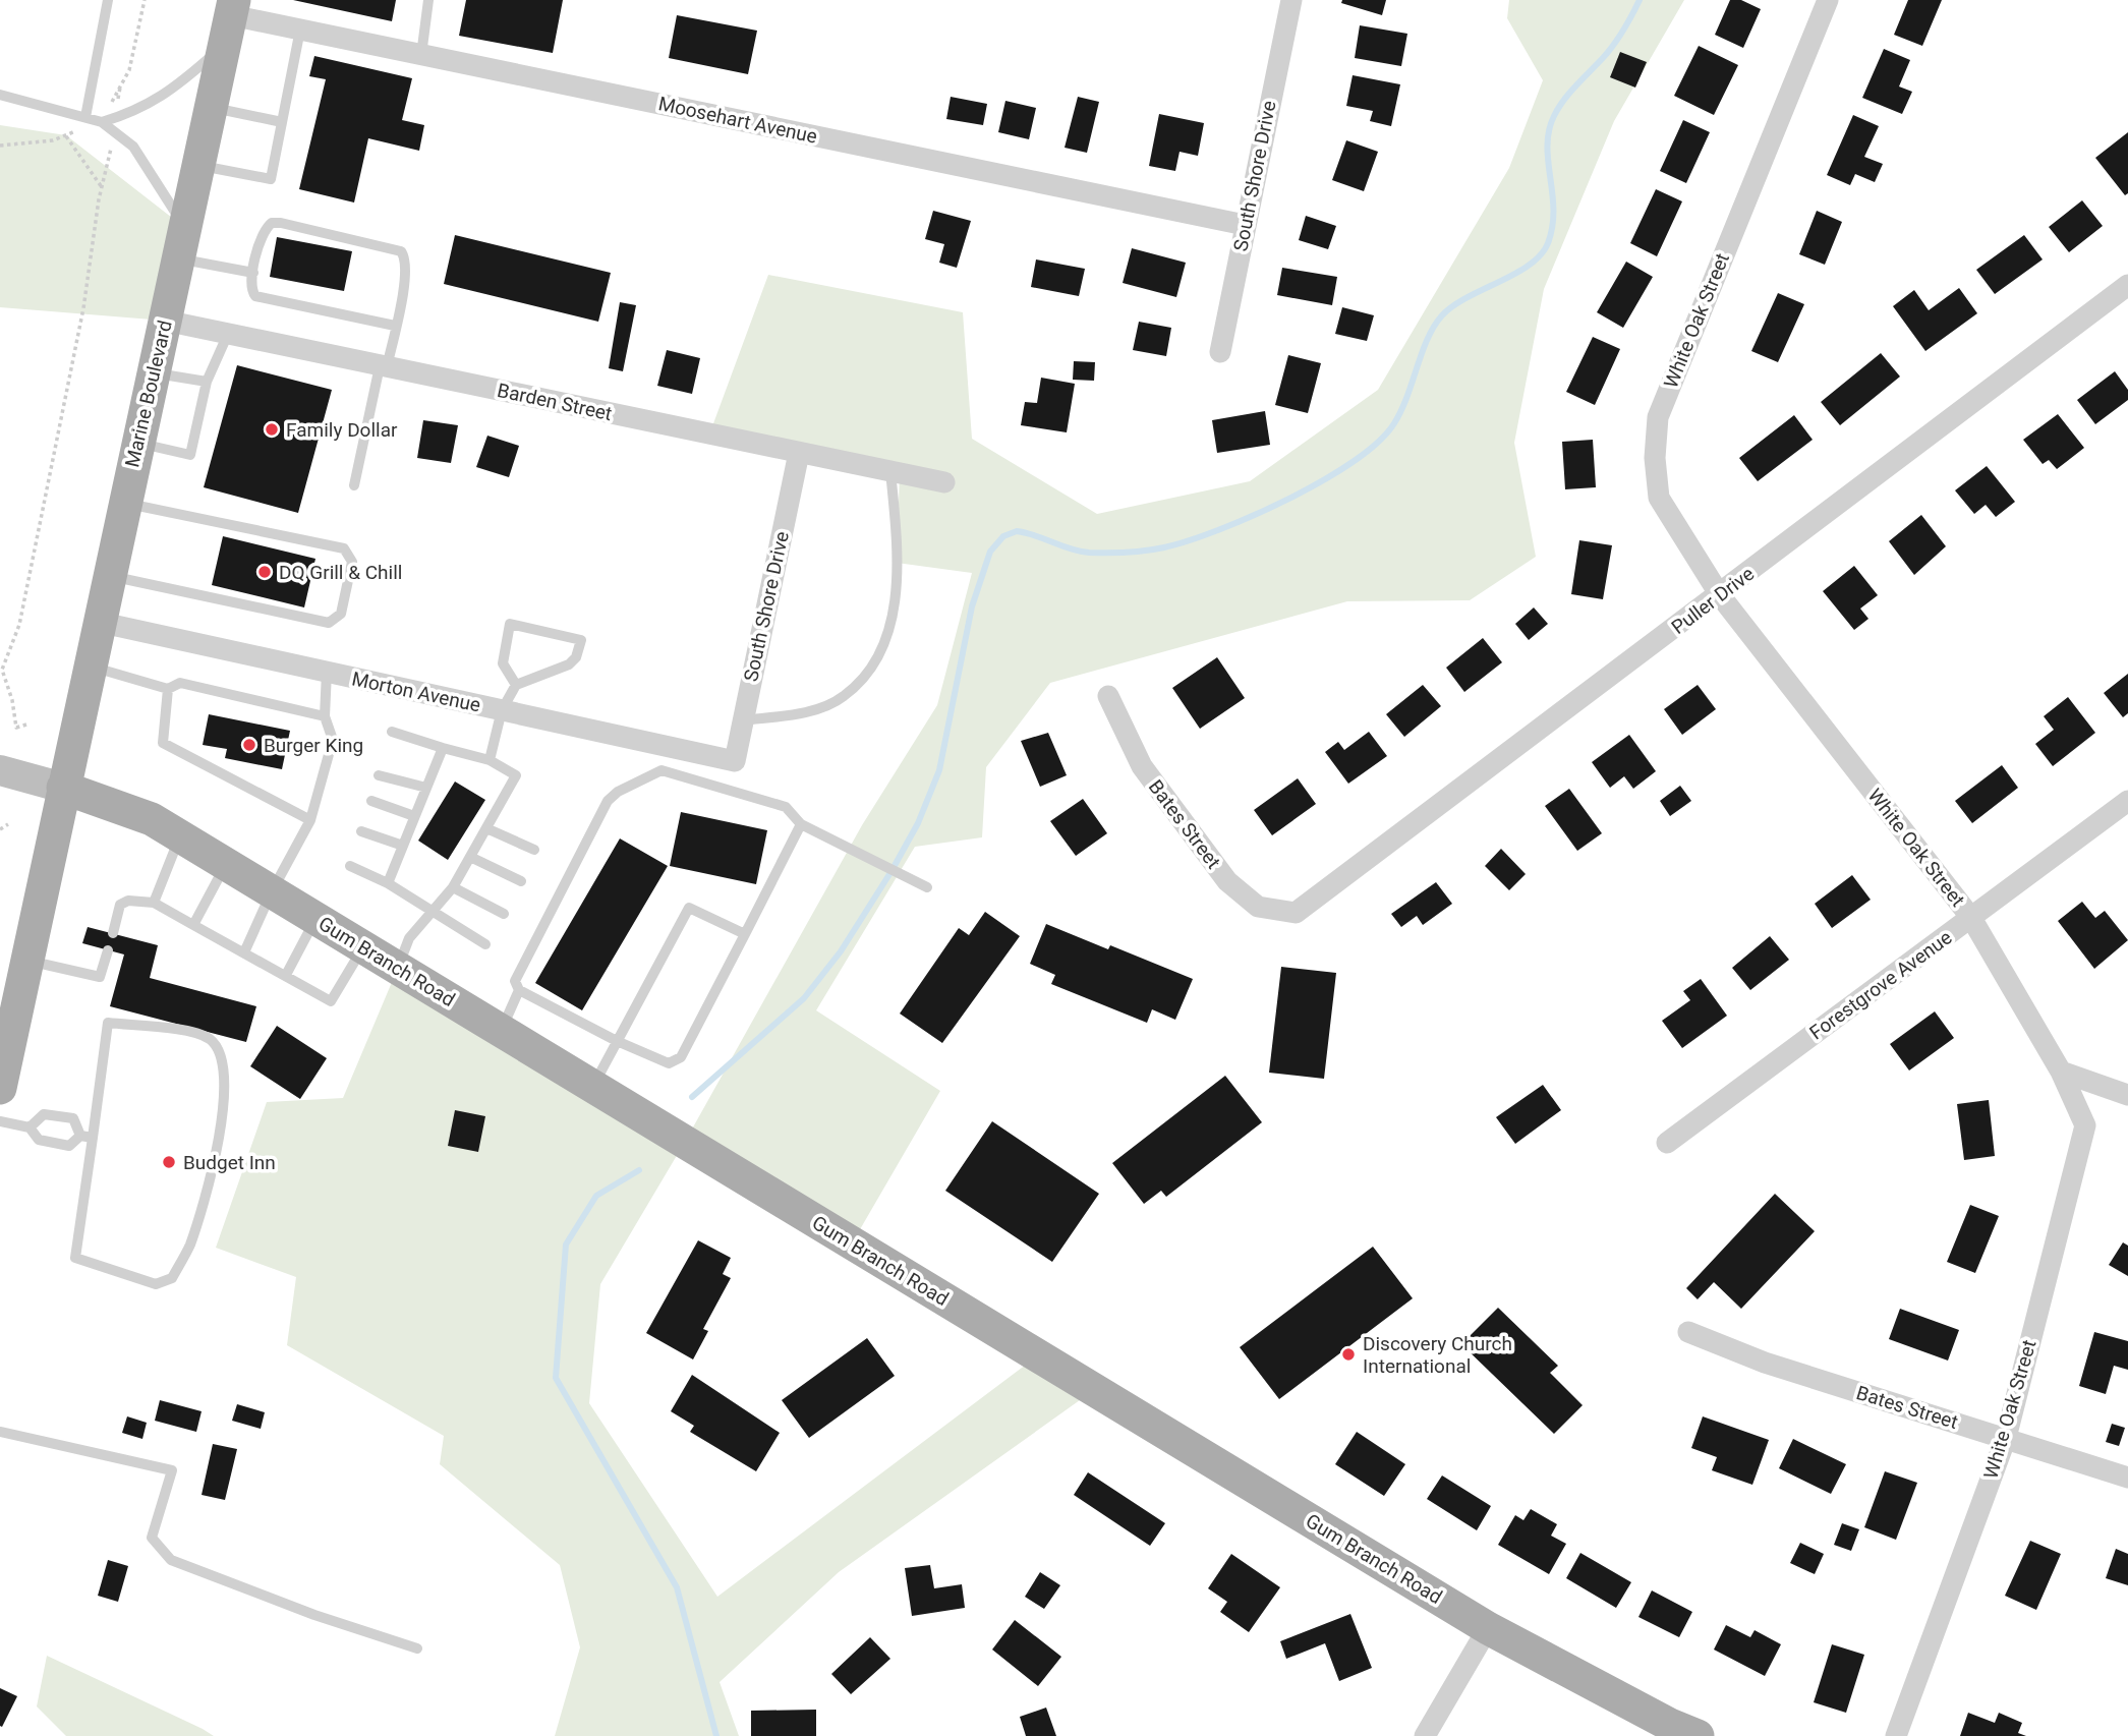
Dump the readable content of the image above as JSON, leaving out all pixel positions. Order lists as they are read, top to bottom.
{
  "streets": {
    "main road": ["Marine Boulevard", "Gum Branch Road"],
    "street": [
      "Moosehart Avenue",
      "South Shore Drive",
      "White Oak Street",
      "Barden Street",
      "Puller Drive",
      "Morton Avenue",
      "Bates Street",
      "Forestgrove Avenue"
    ]
  },
  "crossings": [
    ["Moosehart Avenue", "South Shore Drive"],
    ["Moosehart Avenue", "Marine Boulevard"],
    ["South Shore Drive", "Barden Street"],
    ["South Shore Drive", "Morton Avenue"],
    ["White Oak Street", "Puller Drive"],
    ["White Oak Street", "Bates Street"],
    ["White Oak Street", "Forestgrove Avenue"],
    ["Marine Boulevard", "Barden Street"],
    ["Marine Boulevard", "Morton Avenue"],
    ["Marine Boulevard", "Gum Branch Road"],
    ["Puller Drive", "Bates Street"]
  ],
  "places": [
    "Family Dollar",
    "DQ Grill & Chill",
    "Burger King",
    "Budget Inn",
    "Discovery Church International"
  ]
}
